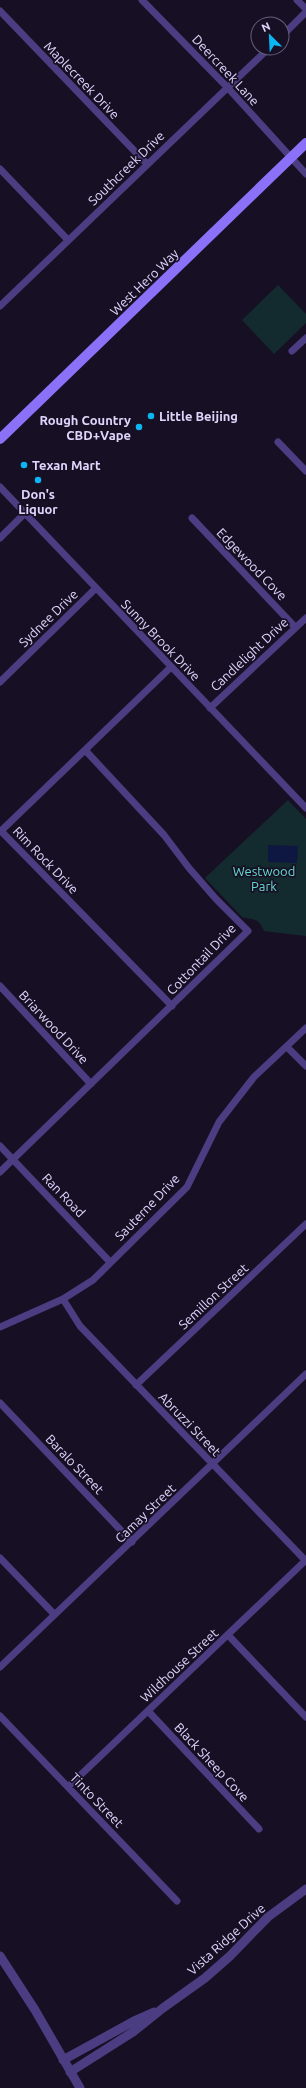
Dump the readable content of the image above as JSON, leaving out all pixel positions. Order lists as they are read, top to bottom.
{
  "streets": {
    "main road": ["West Hero Way"],
    "street": [
      "Deercreek Lane",
      "Maplecreek Drive",
      "Southcreek Drive",
      "Edgewood Cove",
      "Sydnee Drive",
      "Sunny Brook Drive",
      "Candlelight Drive",
      "Rim Rock Drive",
      "Cottontail Drive",
      "Briarwood Drive",
      "Ran Road",
      "Sauterne Drive",
      "Semillon Street",
      "Abruzzi Street",
      "Baralo Street",
      "Camay Street",
      "Wildhouse Street",
      "Black Sheep Cove",
      "Tinto Street",
      "Vista Ridge Drive"
    ]
  },
  "crossings": [
    ["Deercreek Lane", "Southcreek Drive"],
    ["Deercreek Lane", "West Hero Way"],
    ["Maplecreek Drive", "Southcreek Drive"],
    ["Edgewood Cove", "Candlelight Drive"],
    ["Sydnee Drive", "Sunny Brook Drive"],
    ["Sunny Brook Drive", "Candlelight Drive"],
    ["Sunny Brook Drive", "Rim Rock Drive"],
    ["Rim Rock Drive", "Cottontail Drive"],
    ["Cottontail Drive", "Briarwood Drive"],
    ["Cottontail Drive", "Ran Road"],
    ["Ran Road", "Sauterne Drive"],
    ["Sauterne Drive", "Abruzzi Street"],
    ["Semillon Street", "Abruzzi Street"],
    ["Abruzzi Street", "Camay Street"],
    ["Abruzzi Street", "Wildhouse Street"],
    ["Baralo Street", "Camay Street"],
    ["Wildhouse Street", "Black Sheep Cove"],
    ["Wildhouse Street", "Tinto Street"]
  ],
  "parks": ["Westwood Park"],
  "places": [
    "Little Beijing",
    "Rough Country CBD+Vape",
    "Texan Mart",
    "Don's Liquor"
  ],
  "north": "top left"
}
